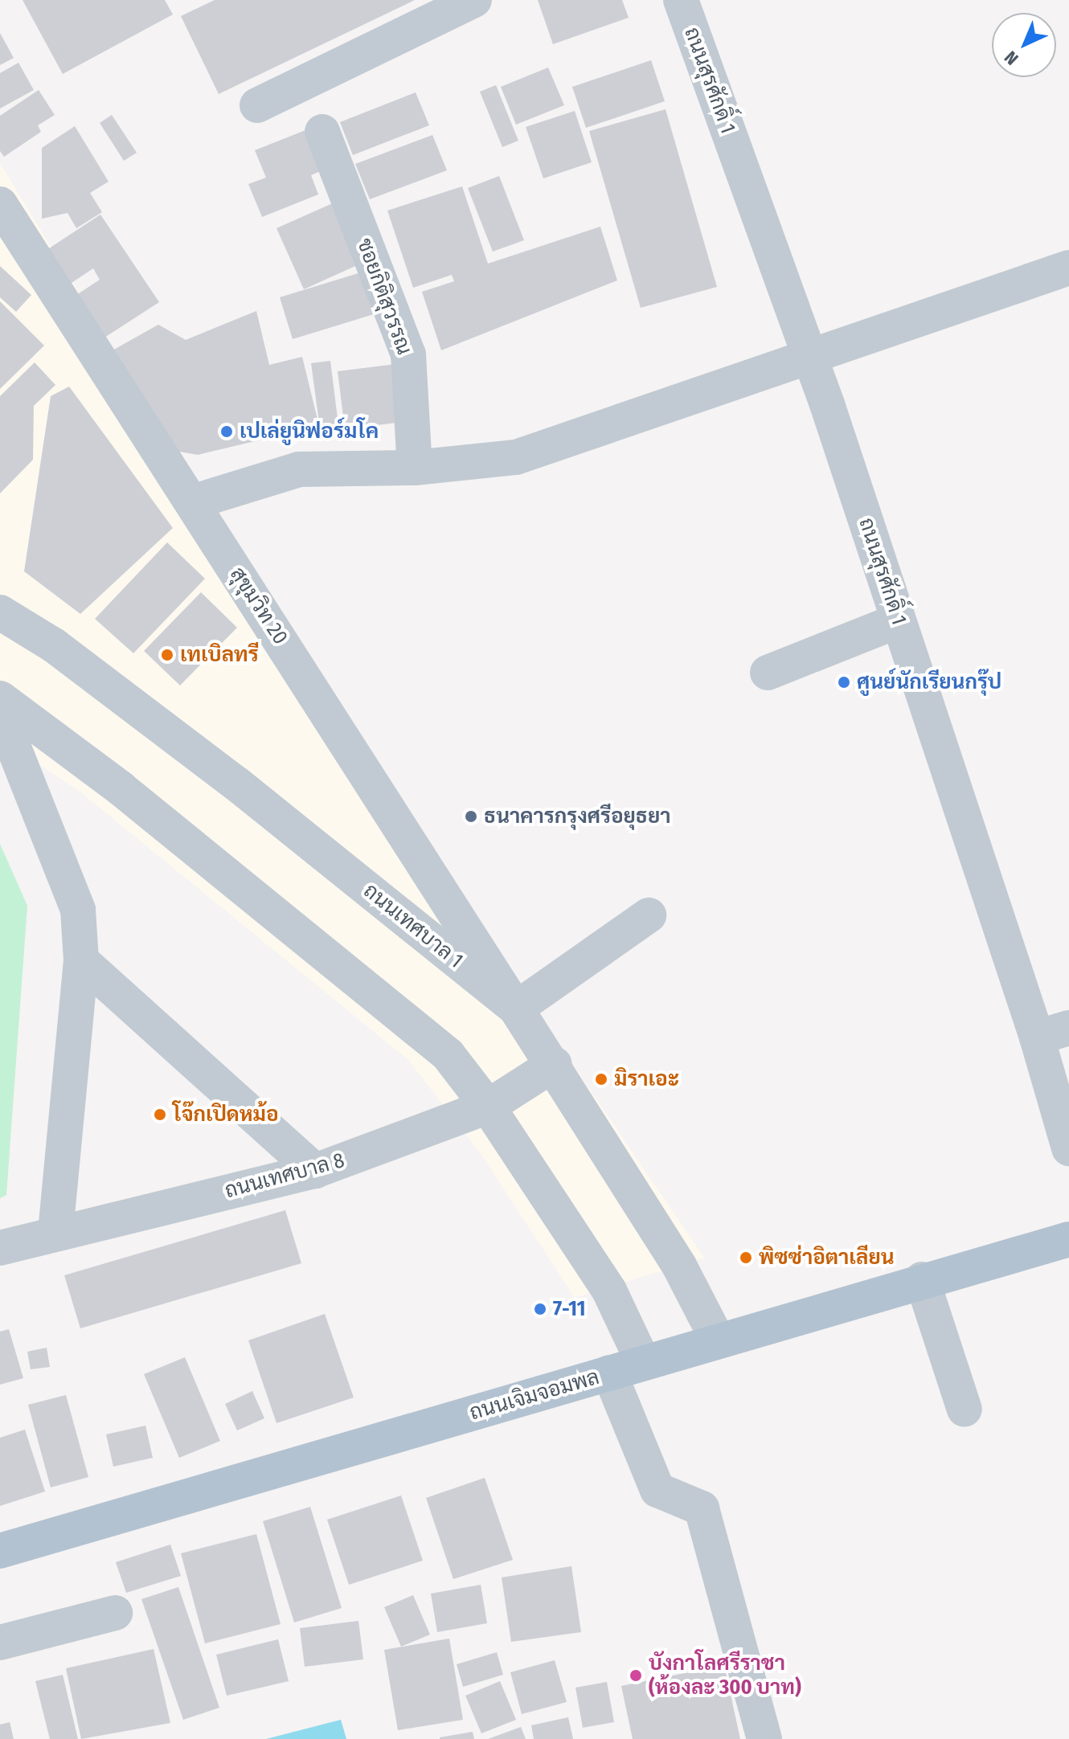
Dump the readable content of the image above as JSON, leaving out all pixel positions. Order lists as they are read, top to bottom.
{
  "streets": {
    "main road": ["ถนนเจิมจอมพล"],
    "street": [
      "ถนนสุรศักดิ์ 1",
      "ชอยกิติสุวรรณ",
      "สุขุมวิท 20",
      "ถนนเทศบาล 1",
      "ถนนเทศบาล 8"
    ]
  },
  "crossings": [
    ["สุขุมวิท 20", "ถนนเทศบาล 1"],
    ["ถนนเทศบาล 1", "ถนนเทศบาล 8"],
    ["ถนนเทศบาล 1", "ถนนเจิมจอมพล"]
  ],
  "places": [
    "เปเล่ยูนิฟอร์มโค",
    "เทเบิลทรี",
    "ศูนย์นักเรียนกรุ๊ป",
    "ธนาคารกรุงศรีอยุธยา",
    "มิราเอะ",
    "โจ๊กเปิดหม้อ",
    "พิซซ่าอิตาเลียน",
    "7-11",
    "บังกาโลศรีราชา (ห้องละ 300 บาท)"
  ],
  "north": "bottom left"
}
